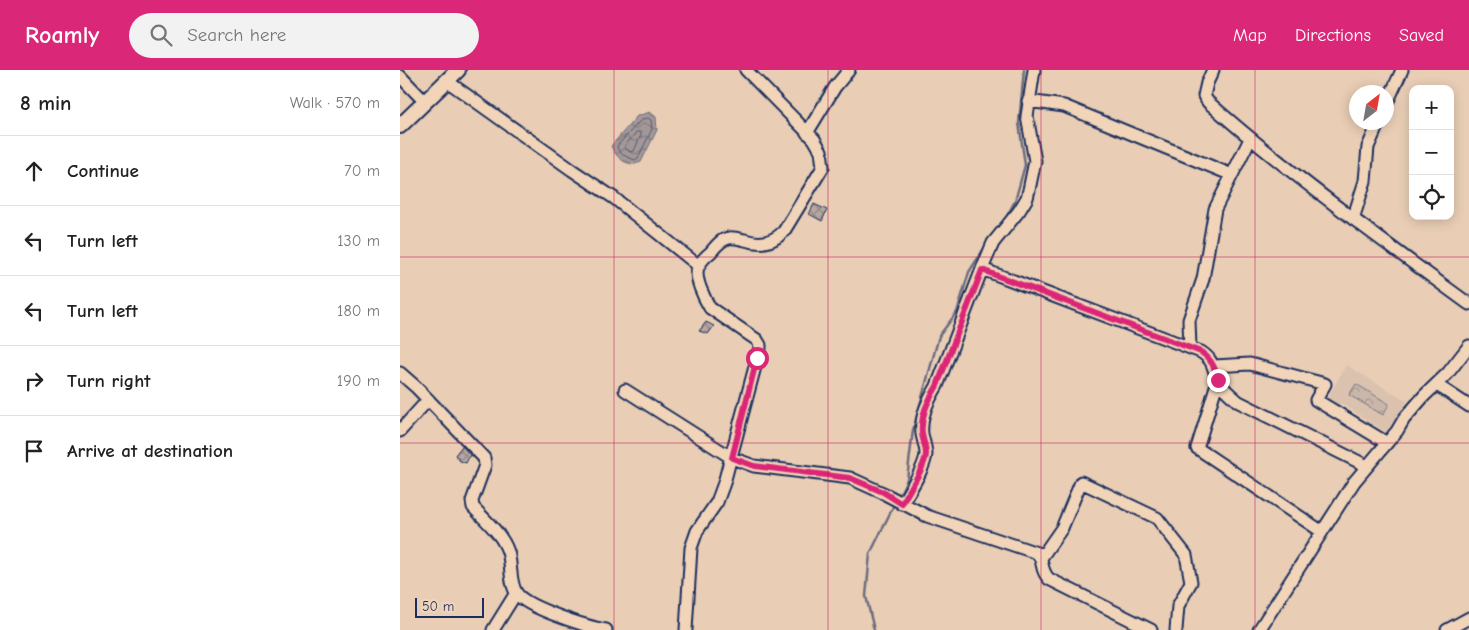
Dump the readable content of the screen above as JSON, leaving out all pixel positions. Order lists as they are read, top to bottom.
{
  "scale_bar": "50 m",
  "north": "top right",
  "page": {
    "header": "Roamly",
    "search": "Search here",
    "nav": ["Map", "Directions", "Saved"],
    "heading": ["8 min", "Walk · 570 m"],
    "map_buttons": ["+", "−"],
    "list": [
      ["Continue", "70 m"],
      ["Turn left", "130 m"],
      ["Turn left", "180 m"],
      ["Turn right", "190 m"],
      "Arrive at destination"
    ],
    "scale": "50 m"
  }
}
